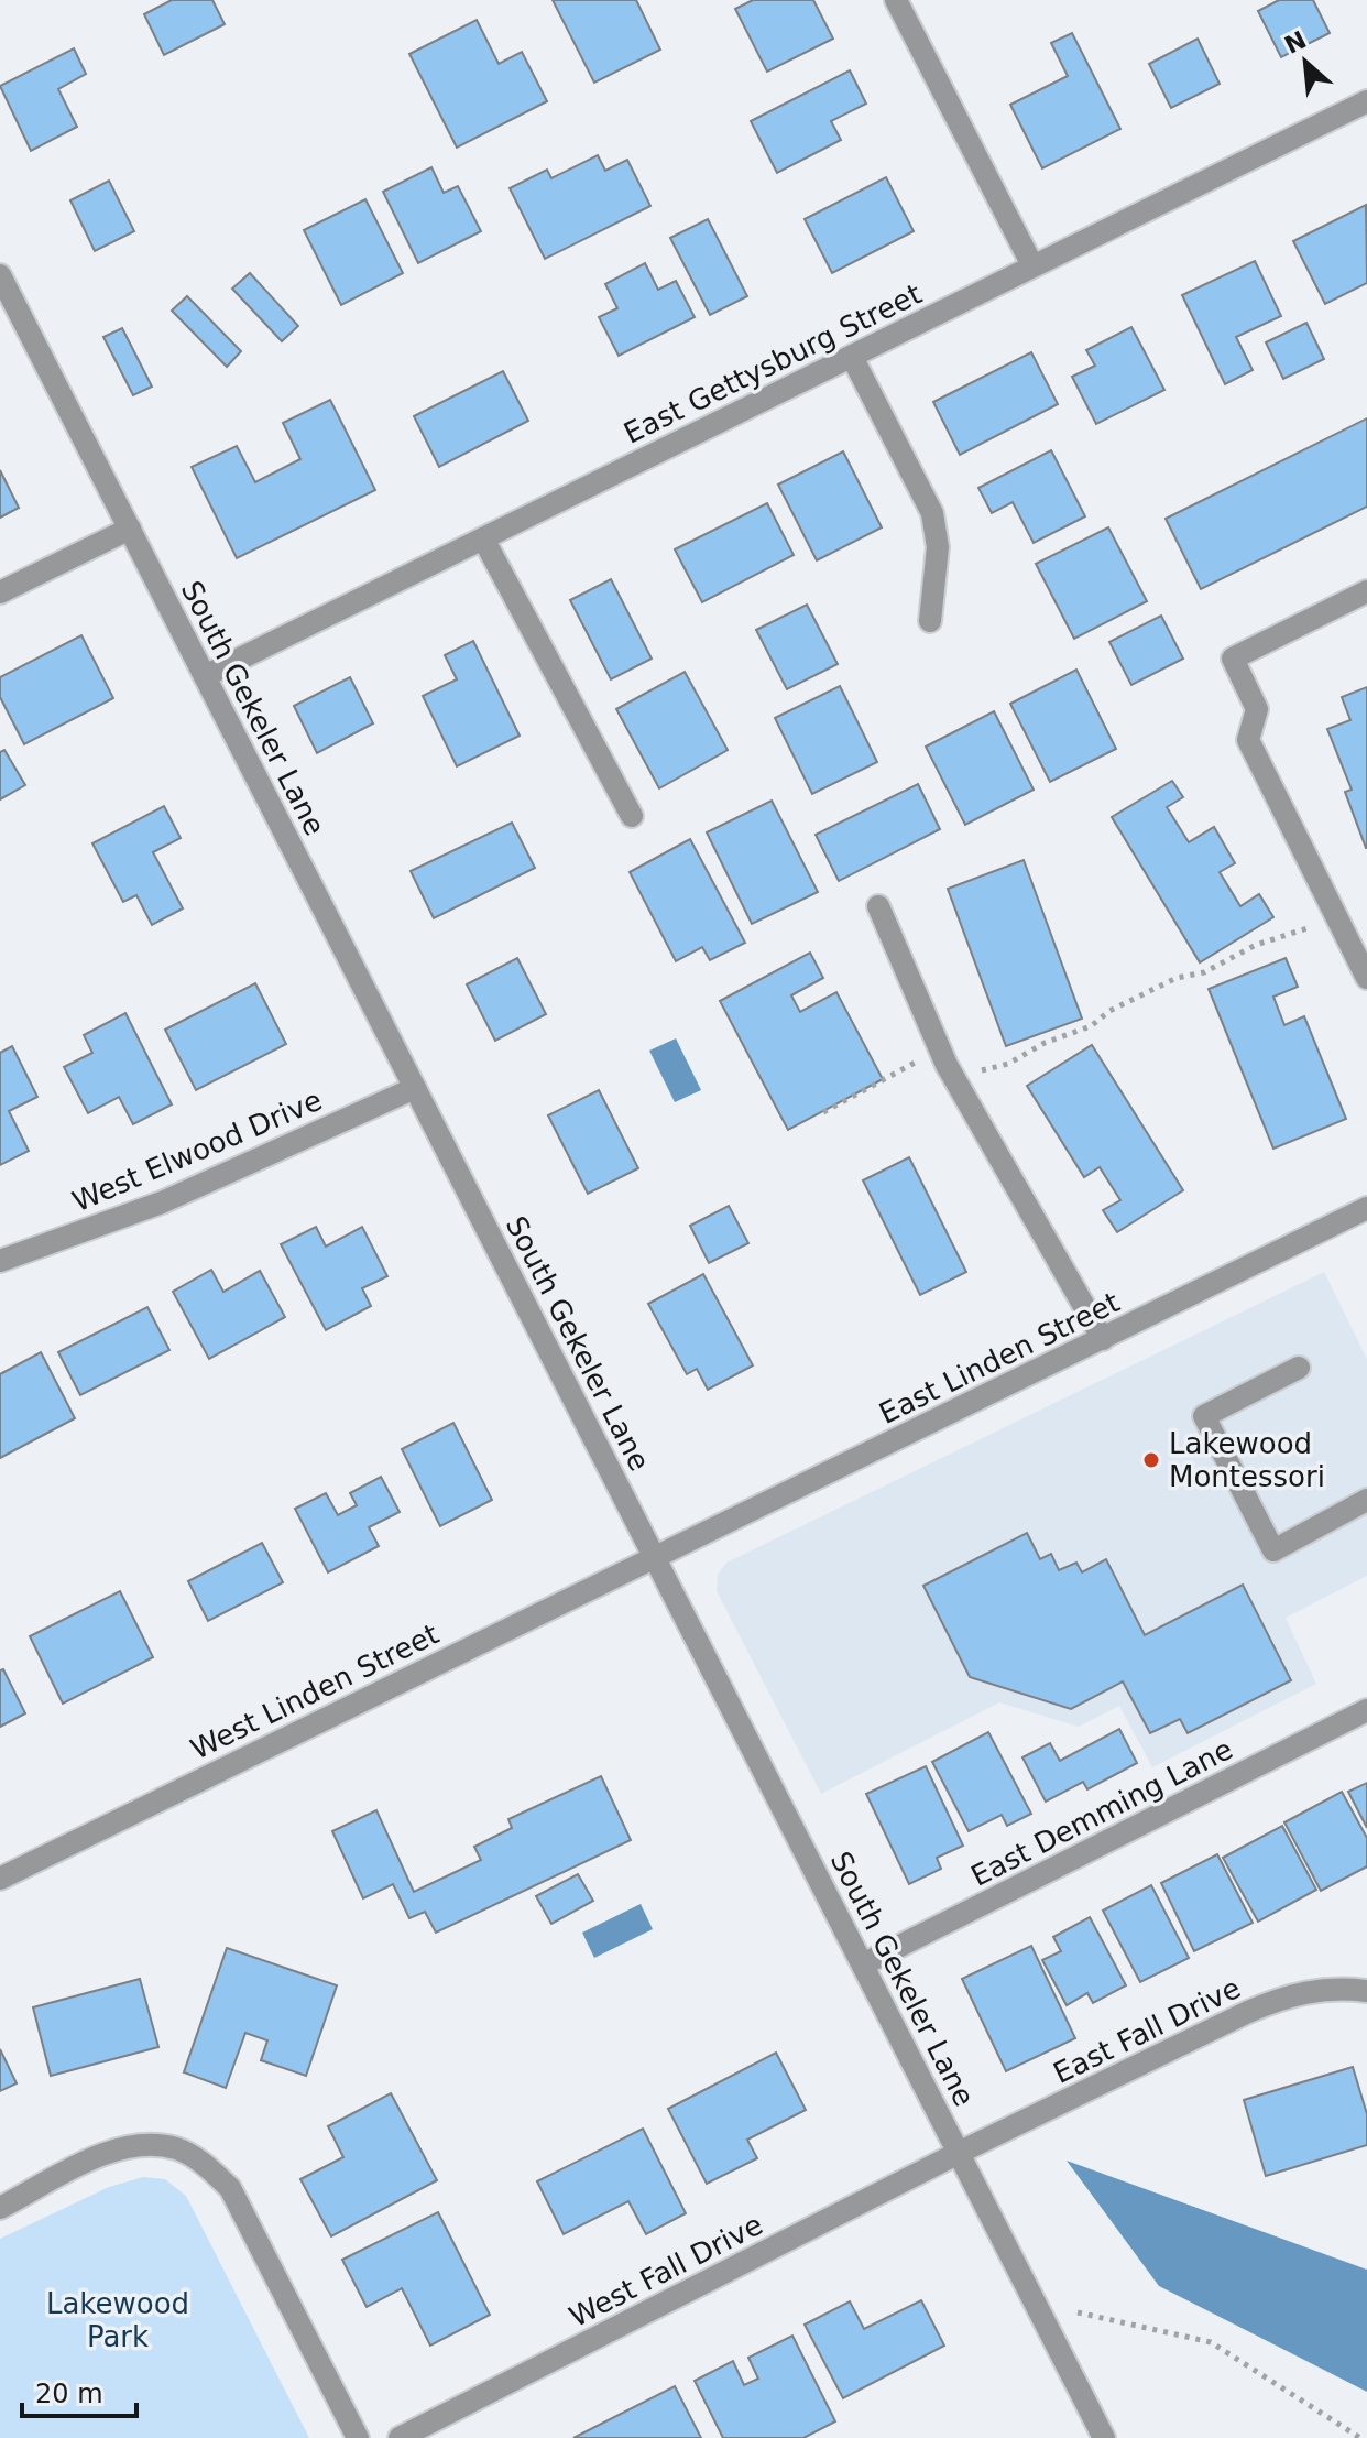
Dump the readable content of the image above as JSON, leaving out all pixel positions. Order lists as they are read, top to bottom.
{
  "streets": {
    "street": [
      "East Gettysburg Street",
      "South Gekeler Lane",
      "West Elwood Drive",
      "East Linden Street",
      "West Linden Street",
      "East Demming Lane",
      "East Fall Drive",
      "West Fall Drive"
    ]
  },
  "crossings": [
    ["East Gettysburg Street", "South Gekeler Lane"],
    ["South Gekeler Lane", "West Elwood Drive"],
    ["South Gekeler Lane", "East Linden Street"],
    ["South Gekeler Lane", "West Linden Street"],
    ["South Gekeler Lane", "East Demming Lane"],
    ["South Gekeler Lane", "East Fall Drive"],
    ["South Gekeler Lane", "West Fall Drive"],
    ["East Linden Street", "West Linden Street"],
    ["East Fall Drive", "West Fall Drive"]
  ],
  "parks": ["Lakewood Park"],
  "places": ["Lakewood Montessori"],
  "scale_bar": "20 m",
  "north": "top left"
}
